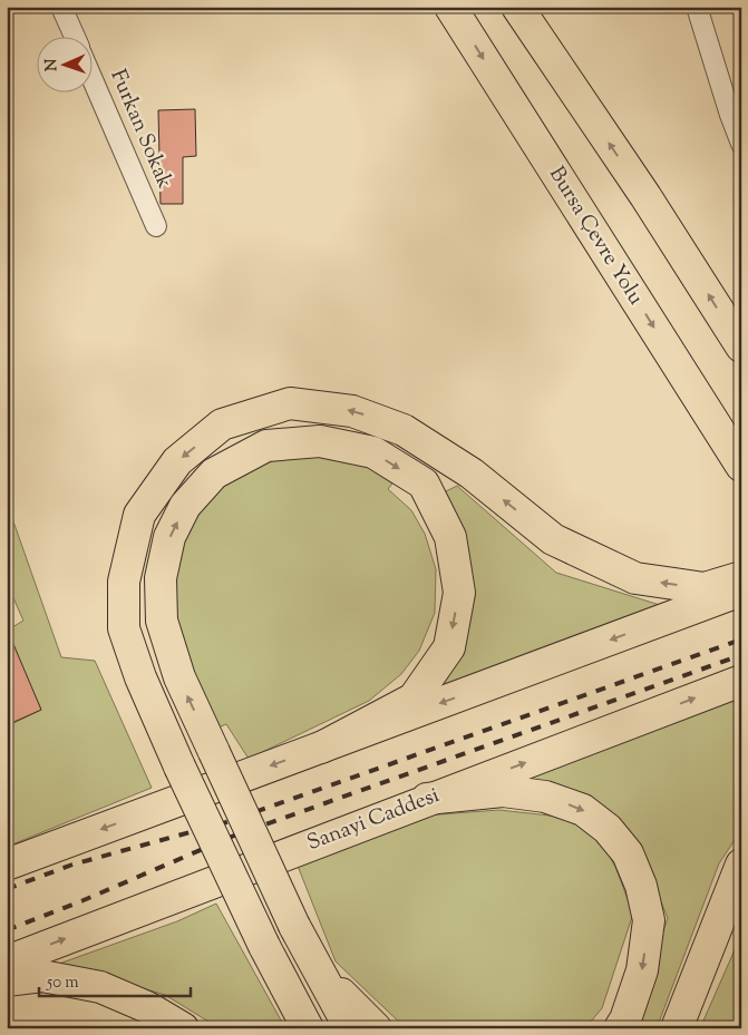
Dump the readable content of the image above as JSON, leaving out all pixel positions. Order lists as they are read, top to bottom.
{
  "streets": {
    "highway": ["Bursa Çevre Yolu", "Sanayi Caddesi"],
    "street": ["Furkan Sokak"]
  },
  "scale_bar": "50 m",
  "north": "left"
}
